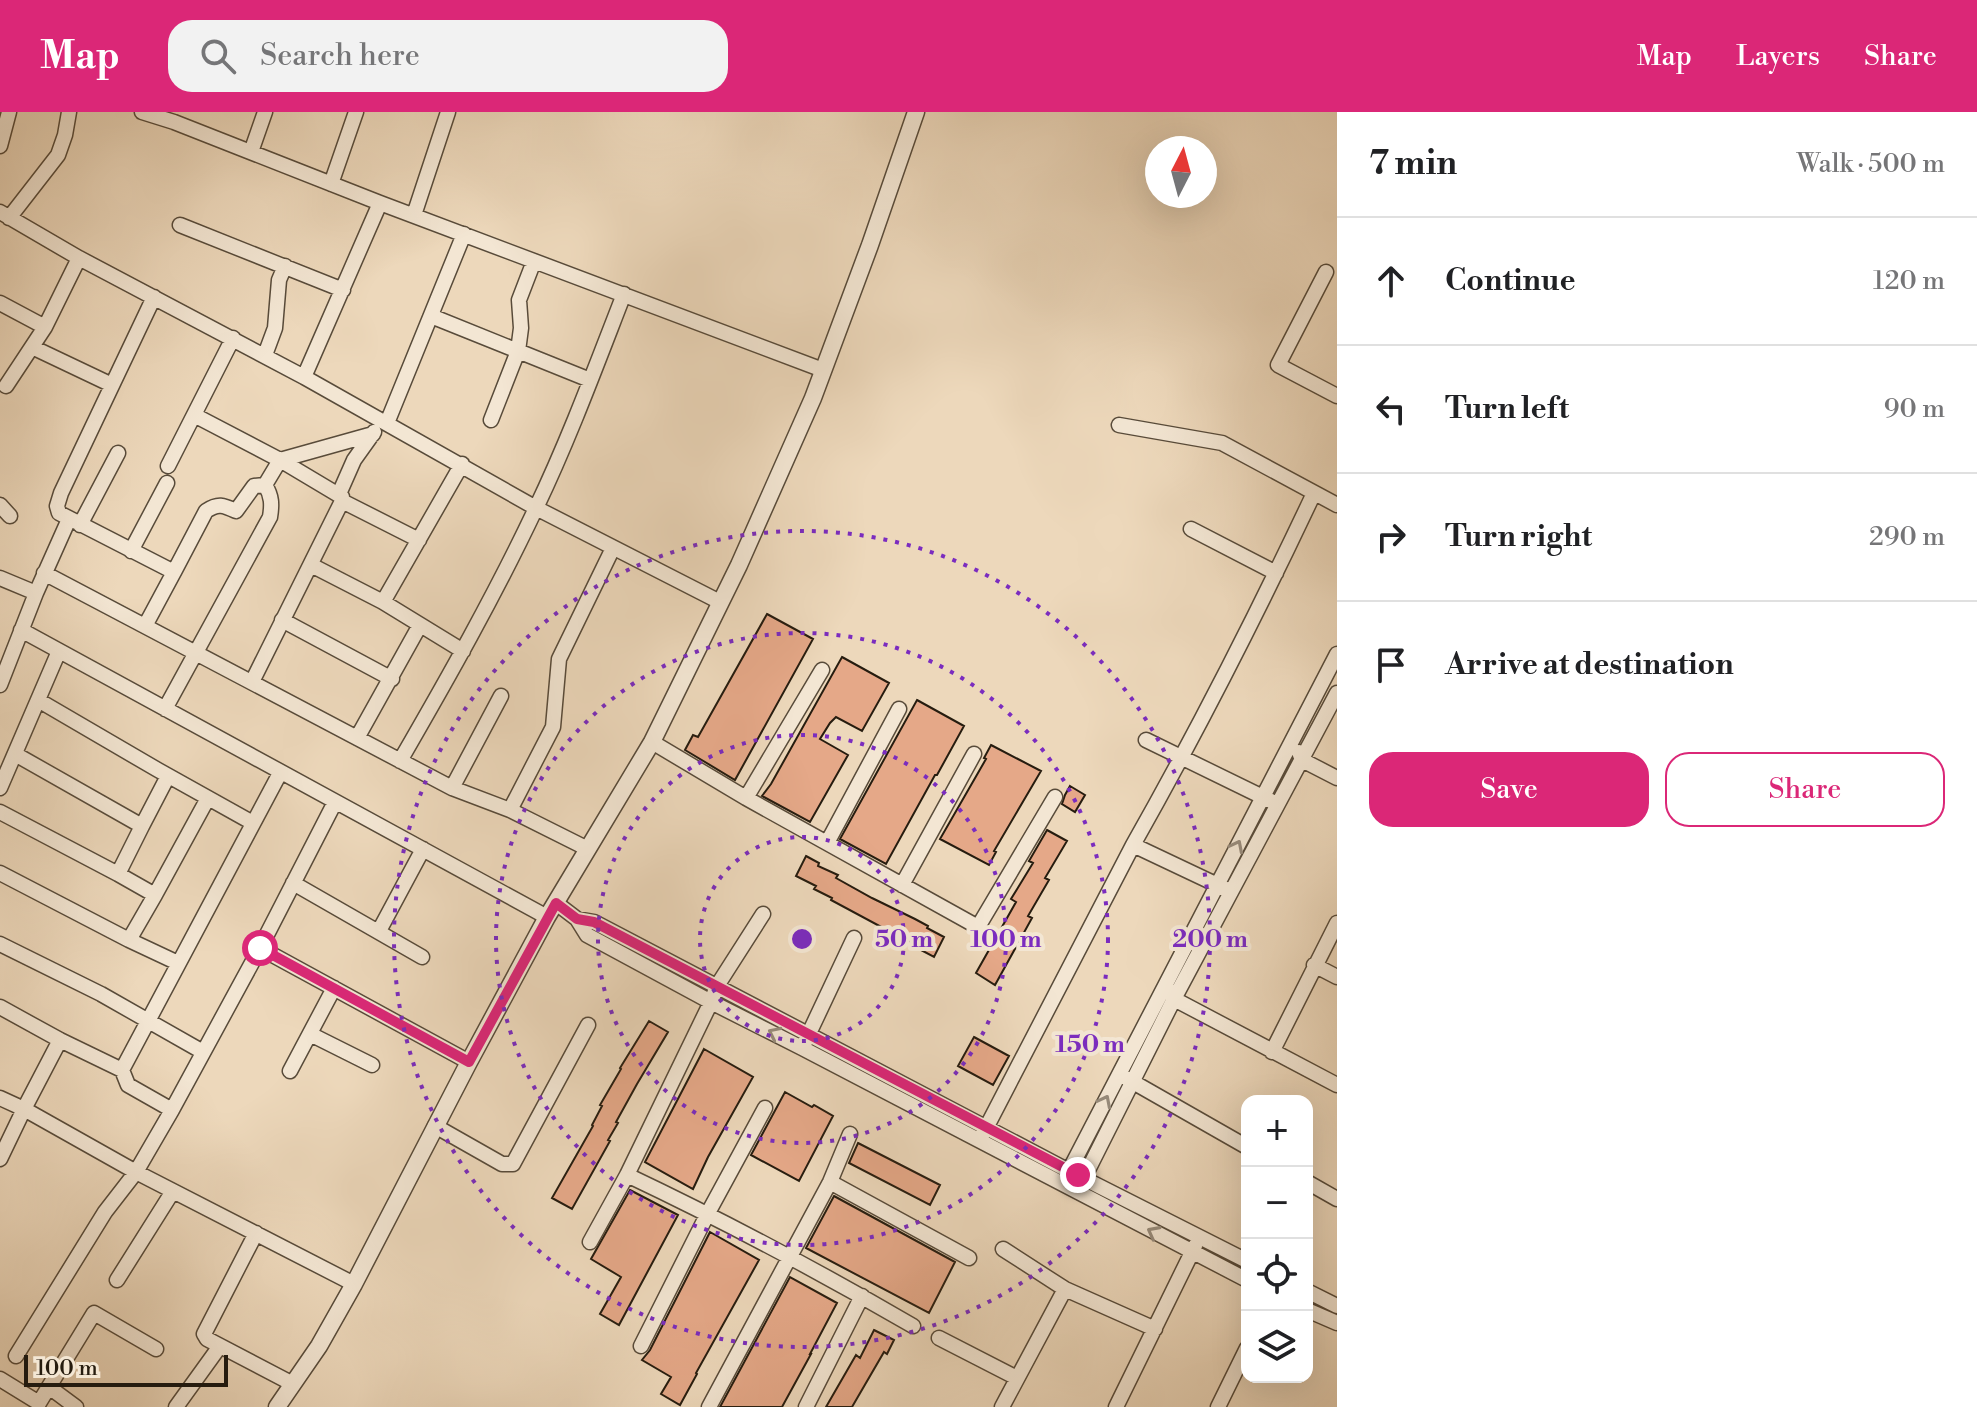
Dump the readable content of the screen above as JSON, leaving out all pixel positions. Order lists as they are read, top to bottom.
{
  "scale_bar": "100 m",
  "north": "top",
  "page": {
    "header": "Map",
    "search": "Search here",
    "nav": ["Map", "Layers", "Share"],
    "heading": ["7 min", "Walk · 500 m"],
    "list": [
      ["Continue", "120 m"],
      ["Turn left", "90 m"],
      ["Turn right", "290 m"],
      "Arrive at destination"
    ],
    "buttons": ["Save", "Share"],
    "map_buttons": ["+", "−"],
    "scale": "100 m"
  },
  "rings": [
    "50 m",
    "100 m",
    "200 m",
    "150 m"
  ]
}
